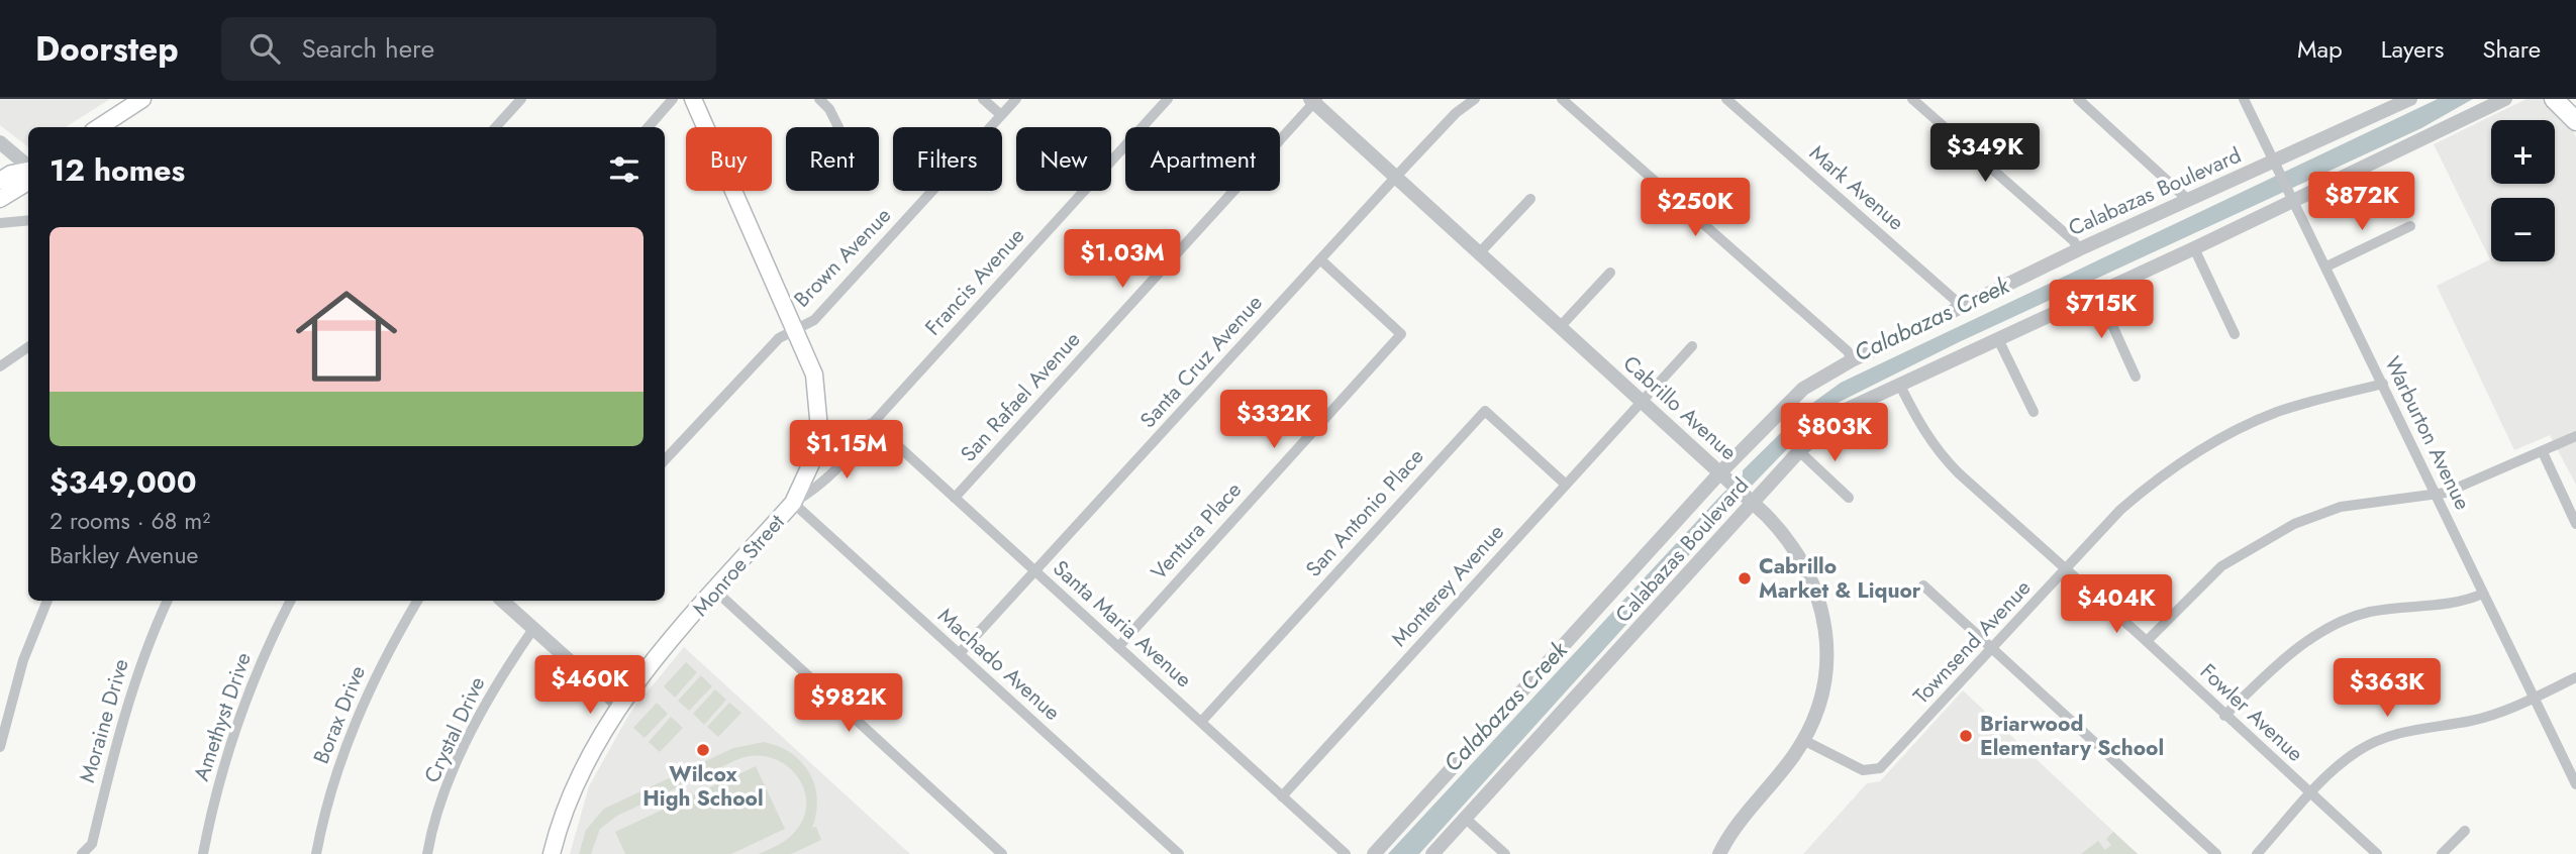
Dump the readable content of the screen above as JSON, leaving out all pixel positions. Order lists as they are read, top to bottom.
{
  "streets": {
    "main road": ["Monroe Street"],
    "street": [
      "Mark Avenue",
      "Calabazas Boulevard",
      "Brown Avenue",
      "Francis Avenue",
      "Santa Cruz Avenue",
      "San Rafael Avenue",
      "Cabrillo Avenue",
      "Warburton Avenue",
      "San Antonio Place",
      "Ventura Place",
      "Monterey Avenue",
      "Santa Maria Avenue",
      "Townsend Avenue",
      "Machado Avenue",
      "Fowler Avenue",
      "Borax Drive",
      "Amethyst Drive",
      "Moraine Drive",
      "Crystal Drive"
    ]
  },
  "crossings": [
    ["Mark Avenue", "Calabazas Boulevard"],
    ["Calabazas Boulevard", "Cabrillo Avenue"],
    ["Calabazas Boulevard", "Warburton Avenue"],
    ["Calabazas Boulevard", "Fowler Avenue"],
    ["Brown Avenue", "Monroe Street"],
    ["Francis Avenue", "Monroe Street"],
    ["Francis Avenue", "Santa Maria Avenue"],
    ["Francis Avenue", "Machado Avenue"],
    ["Santa Cruz Avenue", "Cabrillo Avenue"],
    ["Santa Cruz Avenue", "Ventura Place"],
    ["Santa Cruz Avenue", "Santa Maria Avenue"],
    ["Santa Cruz Avenue", "Machado Avenue"],
    ["San Rafael Avenue", "Cabrillo Avenue"],
    ["San Rafael Avenue", "Santa Maria Avenue"],
    ["Cabrillo Avenue", "Monterey Avenue"],
    ["Cabrillo Avenue", "Townsend Avenue"],
    ["Warburton Avenue", "Townsend Avenue"],
    ["San Antonio Place", "Monterey Avenue"],
    ["San Antonio Place", "Santa Maria Avenue"],
    ["Ventura Place", "Santa Maria Avenue"],
    ["Monroe Street", "Machado Avenue"],
    ["Monterey Avenue", "Santa Maria Avenue"],
    ["Townsend Avenue", "Fowler Avenue"]
  ],
  "water": ["Calabazas Creek"],
  "places": ["Cabrillo Market & Liquor", "Briarwood Elementary School", "Wilcox High School"],
  "page": {
    "header": "Doorstep",
    "search": "Search here",
    "nav": ["Map", "Layers", "Share"],
    "map_buttons": ["+", "−"],
    "price": [
      "$349K",
      "$872K",
      "$250K",
      "$1.03M",
      "$715K",
      "$332K",
      "$803K",
      "$1.15M",
      "$404K",
      "$460K",
      "$363K",
      "$982K"
    ],
    "chip": [
      "Buy",
      "Rent",
      "Filters",
      "New",
      "Apartment"
    ],
    "heading": "12 homes",
    "list": [
      {
        "name": "$349,000",
        "note": "2 rooms · 68 m² · Barkley Avenue"
      }
    ]
  }
}
